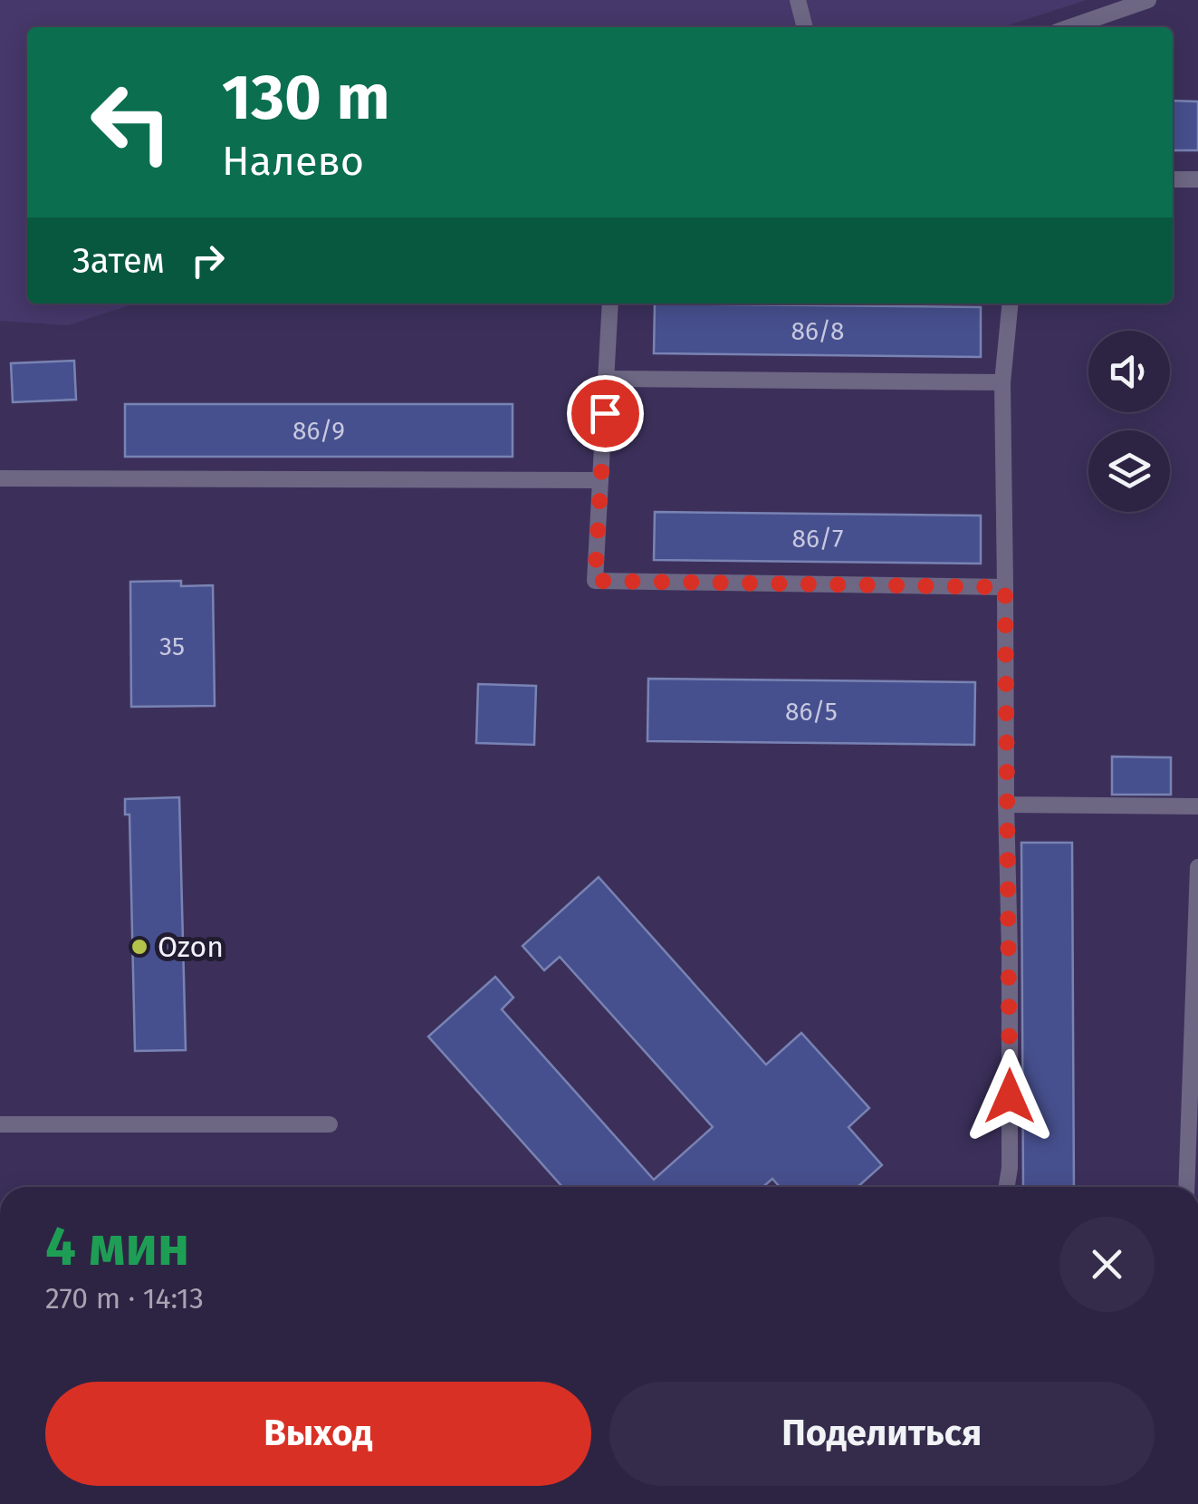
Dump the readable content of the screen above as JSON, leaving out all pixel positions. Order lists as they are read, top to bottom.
{
  "places": ["Ozon"],
  "house_numbers": [
    "86/8",
    "86/9",
    "86/7",
    "35",
    "86/5"
  ],
  "page": {
    "turn": ["130 m", "Налево"],
    "then": "Затем",
    "heading": ["4 мин", "270 m · 14:13"],
    "buttons": ["Выход", "Поделиться"]
  }
}
